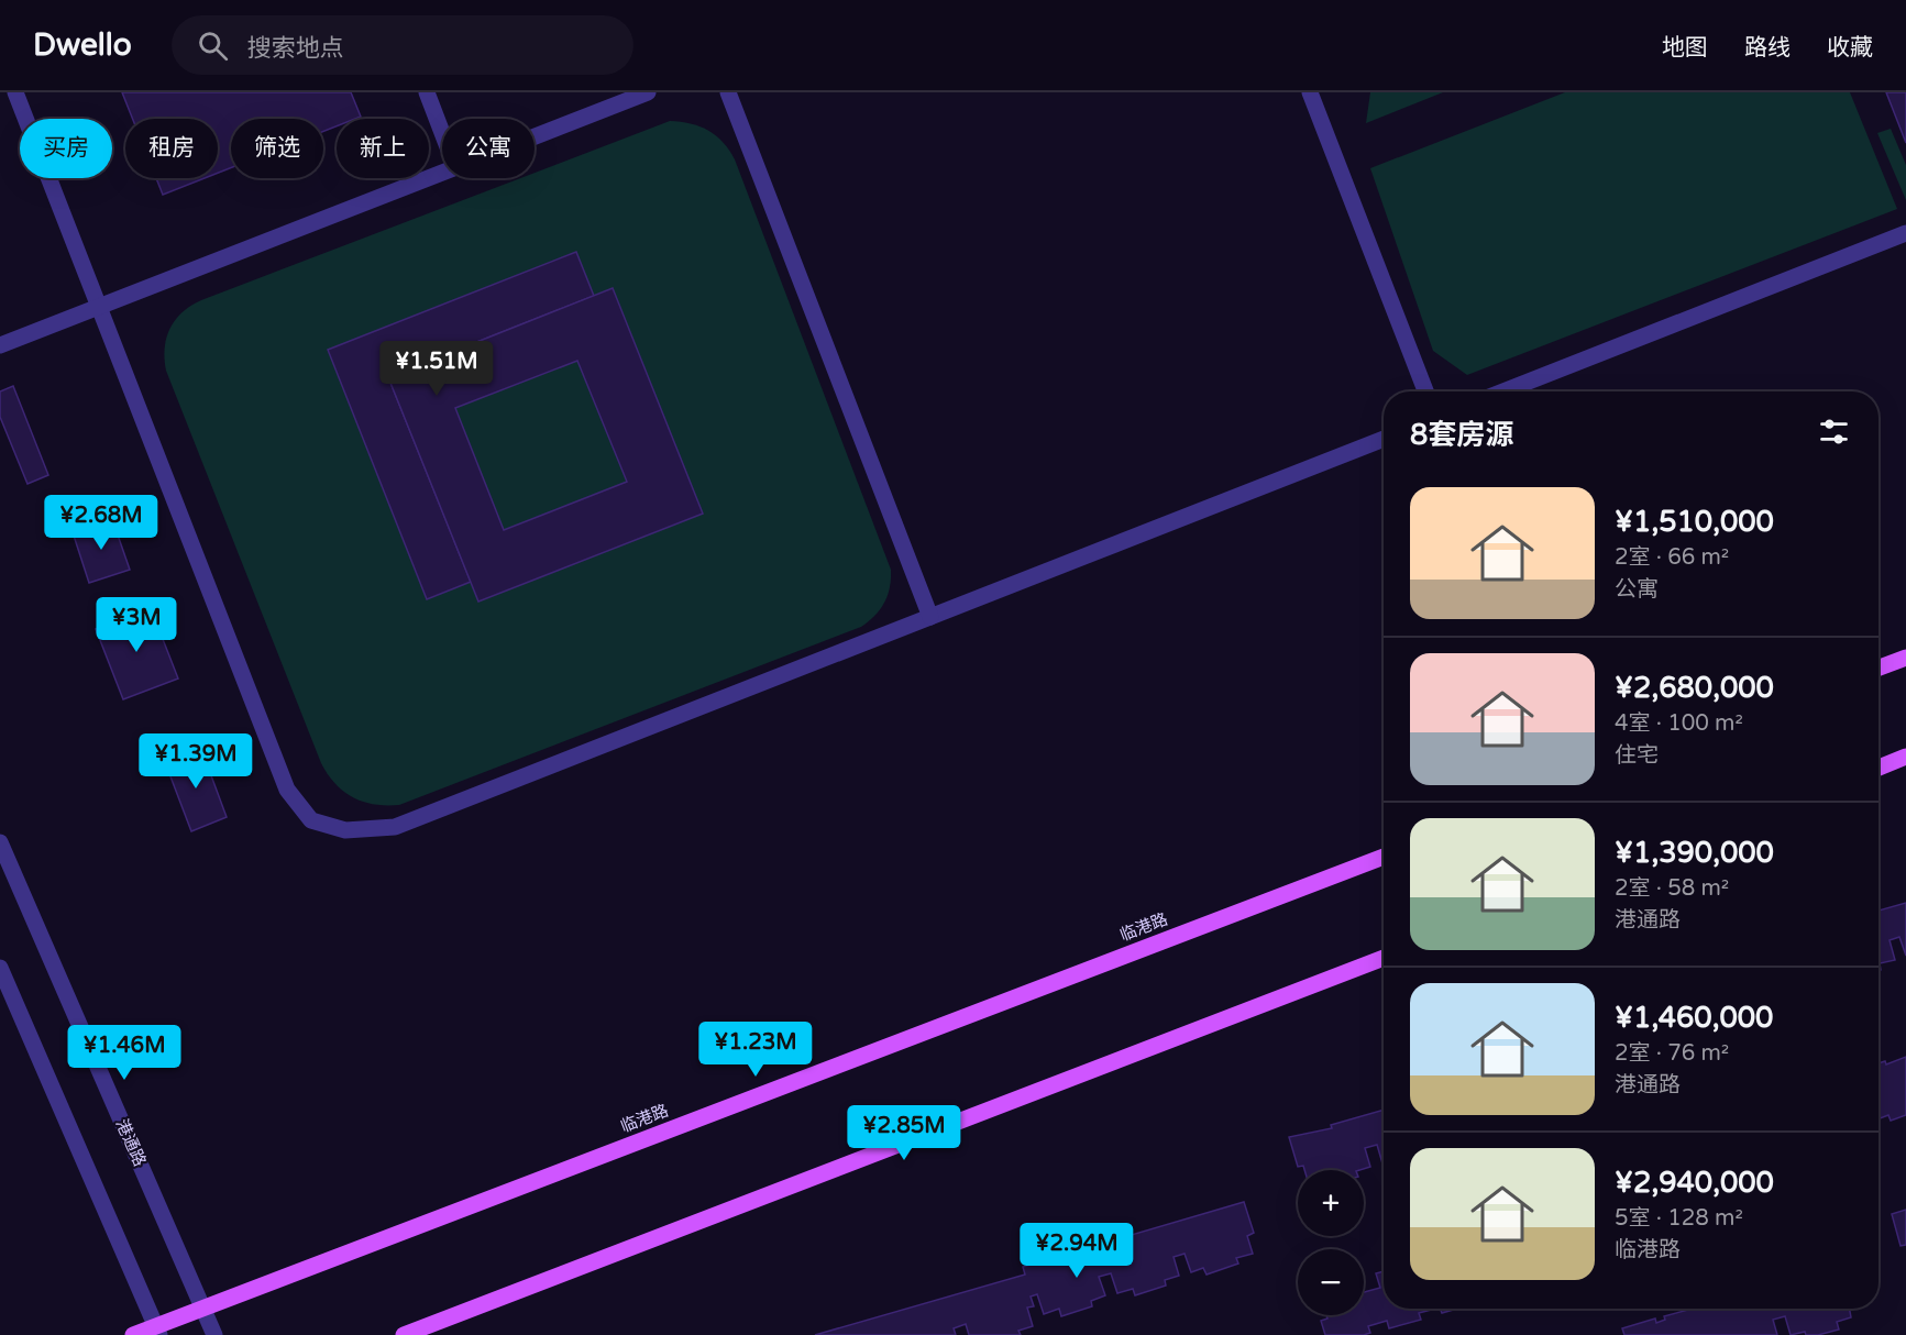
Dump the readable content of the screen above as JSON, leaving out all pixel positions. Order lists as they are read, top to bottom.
{
  "streets": {
    "main road": ["临港路"],
    "street": ["港通路"]
  },
  "crossings": [
    ["临港路", "港通路"]
  ],
  "page": {
    "header": "Dwello",
    "search": "搜索地点",
    "nav": ["地图", "路线", "收藏"],
    "chip": [
      "买房",
      "租房",
      "筛选",
      "新上",
      "公寓"
    ],
    "price": [
      "¥1.51M",
      "¥2.68M",
      "¥3M",
      "¥1.39M",
      "¥1.23M",
      "¥1.46M",
      "¥2.85M",
      "¥2.94M"
    ],
    "heading": "8套房源",
    "list": [
      {
        "name": "¥1,510,000",
        "note": "2室 · 66 m² · 公寓"
      },
      {
        "name": "¥2,680,000",
        "note": "4室 · 100 m² · 住宅"
      },
      {
        "name": "¥1,390,000",
        "note": "2室 · 58 m² · 港通路"
      },
      {
        "name": "¥1,460,000",
        "note": "2室 · 76 m² · 港通路"
      },
      {
        "name": "¥2,940,000",
        "note": "5室 · 128 m² · 临港路"
      }
    ],
    "map_buttons": ["+", "−"]
  }
}
